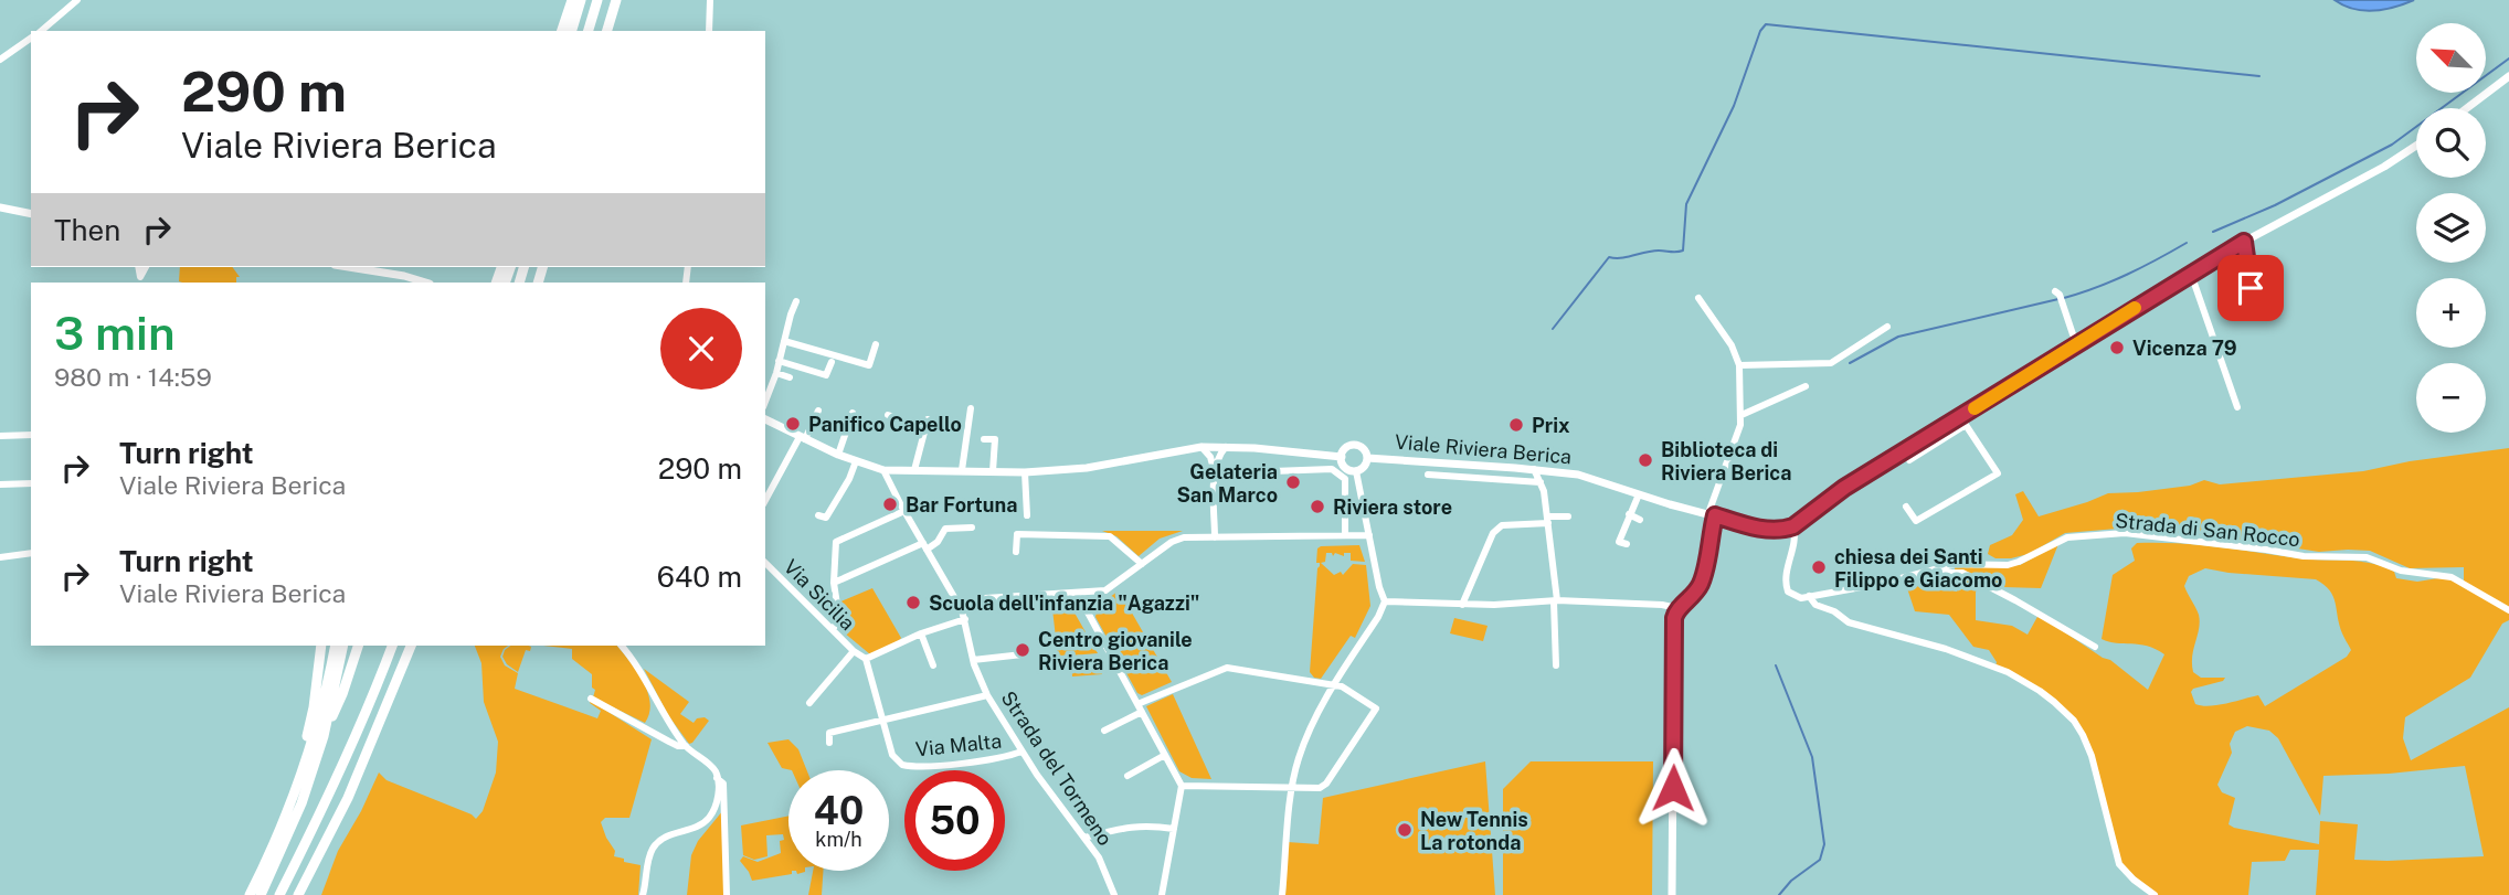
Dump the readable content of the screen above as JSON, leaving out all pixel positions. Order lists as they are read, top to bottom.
{
  "streets": {
    "main road": ["Viale Riviera Berica"],
    "street": [
      "Strada di San Rocco",
      "Via Sicilia",
      "Via Malta",
      "Strada del Tormeno"
    ]
  },
  "crossings": [
    ["Viale Riviera Berica", "Strada del Tormeno"],
    ["Via Sicilia", "Via Malta"],
    ["Via Malta", "Strada del Tormeno"]
  ],
  "places": [
    "Vicenza 79",
    "Panifico Capello",
    "Prix",
    "Biblioteca di Riviera Berica",
    "Gelateria San Marco",
    "Bar Fortuna",
    "Riviera store",
    "chiesa dei Santi Filippo e Giacomo",
    "Scuola dell'infanzia \"Agazzi\"",
    "Centro giovanile Riviera Berica",
    "New Tennis La rotonda"
  ],
  "north": "top left",
  "page": {
    "map_buttons": ["+", "−"],
    "turn": ["290 m", "Viale Riviera Berica"],
    "then": "Then",
    "heading": ["3 min", "980 m · 14:59"],
    "list": [
      {
        "name": "Turn right",
        "note": "Viale Riviera Berica",
        "value": "290 m"
      },
      {
        "name": "Turn right",
        "note": "Viale Riviera Berica",
        "value": "640 m"
      }
    ],
    "speed": "40 km/h",
    "limit": "50"
  }
}
